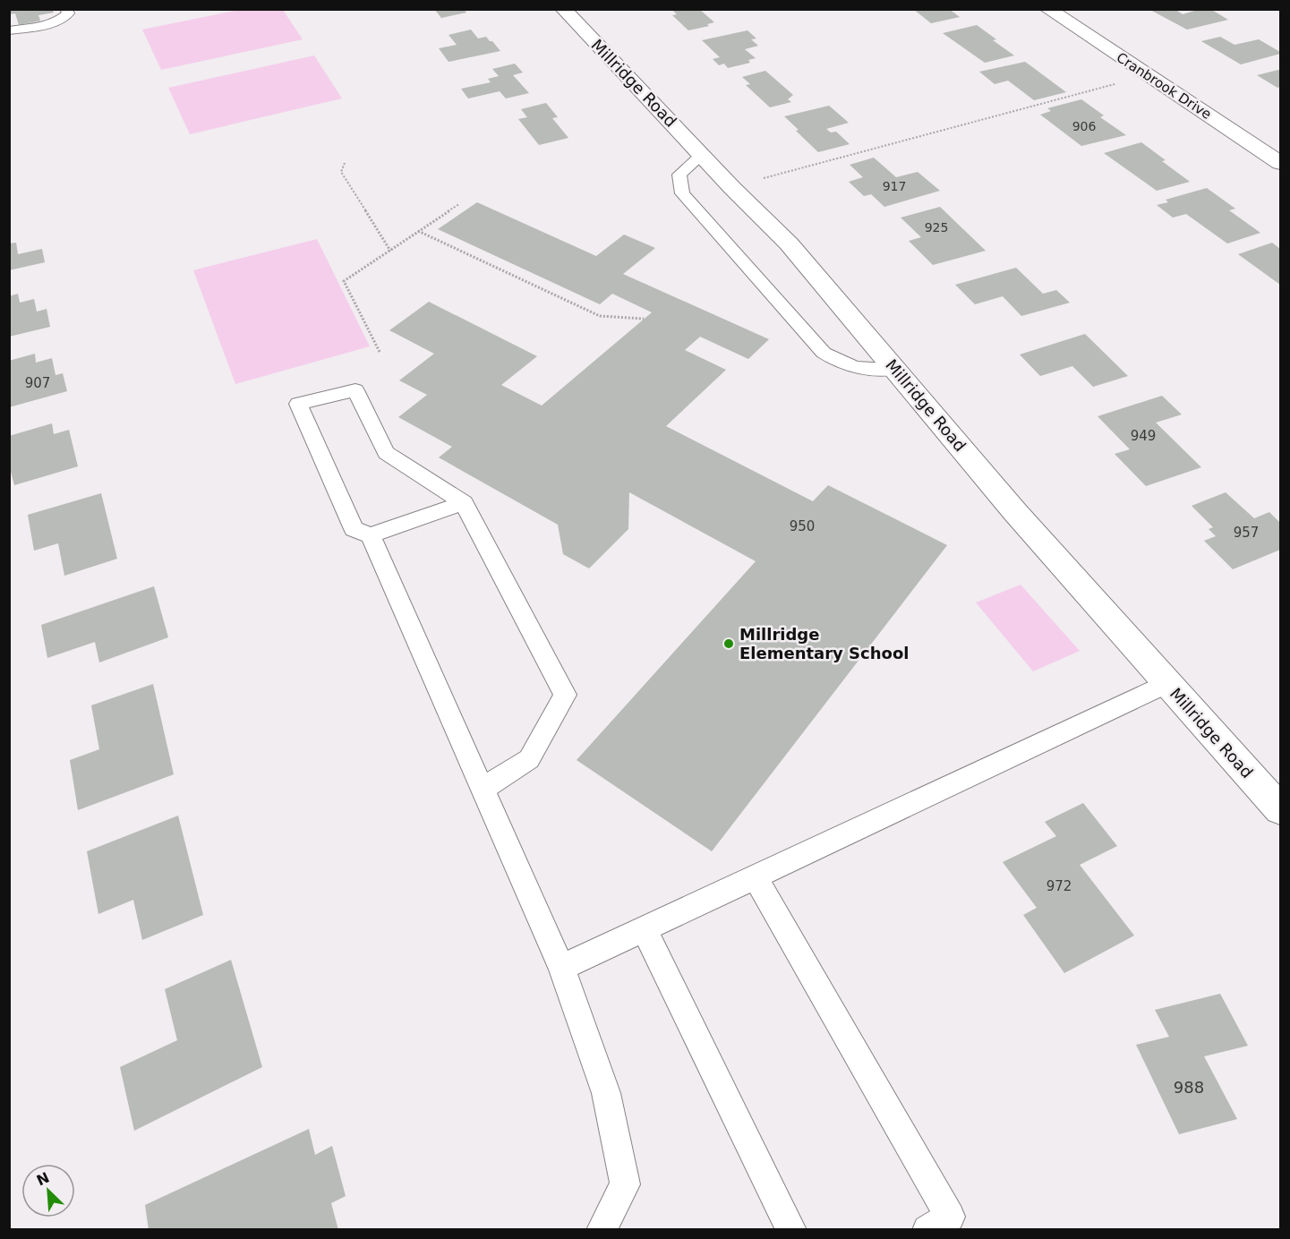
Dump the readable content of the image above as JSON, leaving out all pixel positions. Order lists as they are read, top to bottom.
{
  "streets": {
    "street": ["Millridge Road", "Cranbrook Drive"]
  },
  "places": ["Millridge Elementary School"],
  "house_numbers": [
    "906",
    "917",
    "925",
    "907",
    "949",
    "950",
    "957",
    "972",
    "988"
  ],
  "north": "top left"
}
